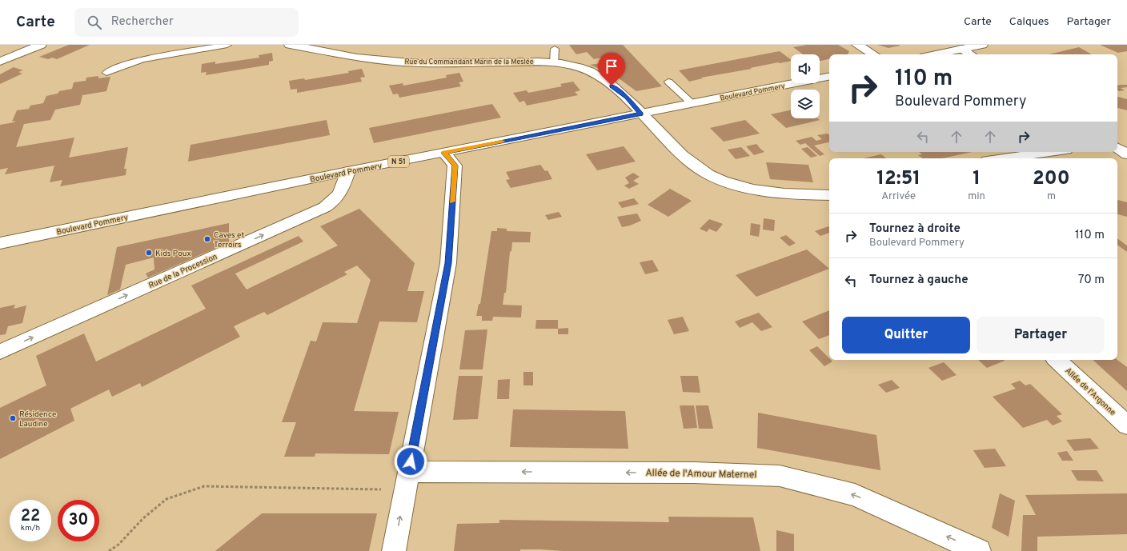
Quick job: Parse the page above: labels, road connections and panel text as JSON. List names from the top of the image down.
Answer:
{
  "streets": {
    "street": [
      "Rue du Commandant Marin de la Meslée",
      "Boulevard Pommery",
      "N 51",
      "Rue de la Procession",
      "Allée de l'Argonne",
      "Allée de l'Amour Maternel"
    ]
  },
  "crossings": [
    ["Rue du Commandant Marin de la Meslée", "Boulevard Pommery"],
    ["Boulevard Pommery", "Rue de la Procession"]
  ],
  "one_way": ["Rue de la Procession", "Allée de l'Amour Maternel"],
  "places": ["Caves et Terroirs", "Kids Poux", "Résidence Laudine"],
  "page": {
    "header": "Carte",
    "search": "Rechercher",
    "nav": ["Carte", "Calques", "Partager"],
    "turn": ["110 m", "Boulevard Pommery"],
    "eta": [
      "12:51",
      "Arrivée",
      "1",
      "min",
      "200",
      "m"
    ],
    "list": [
      {
        "name": "Tournez à droite",
        "note": "Boulevard Pommery",
        "value": "110 m"
      },
      {
        "name": "Tournez à gauche",
        "value": "70 m"
      }
    ],
    "buttons": ["Quitter", "Partager"],
    "speed": "22 km/h",
    "limit": "30"
  }
}
